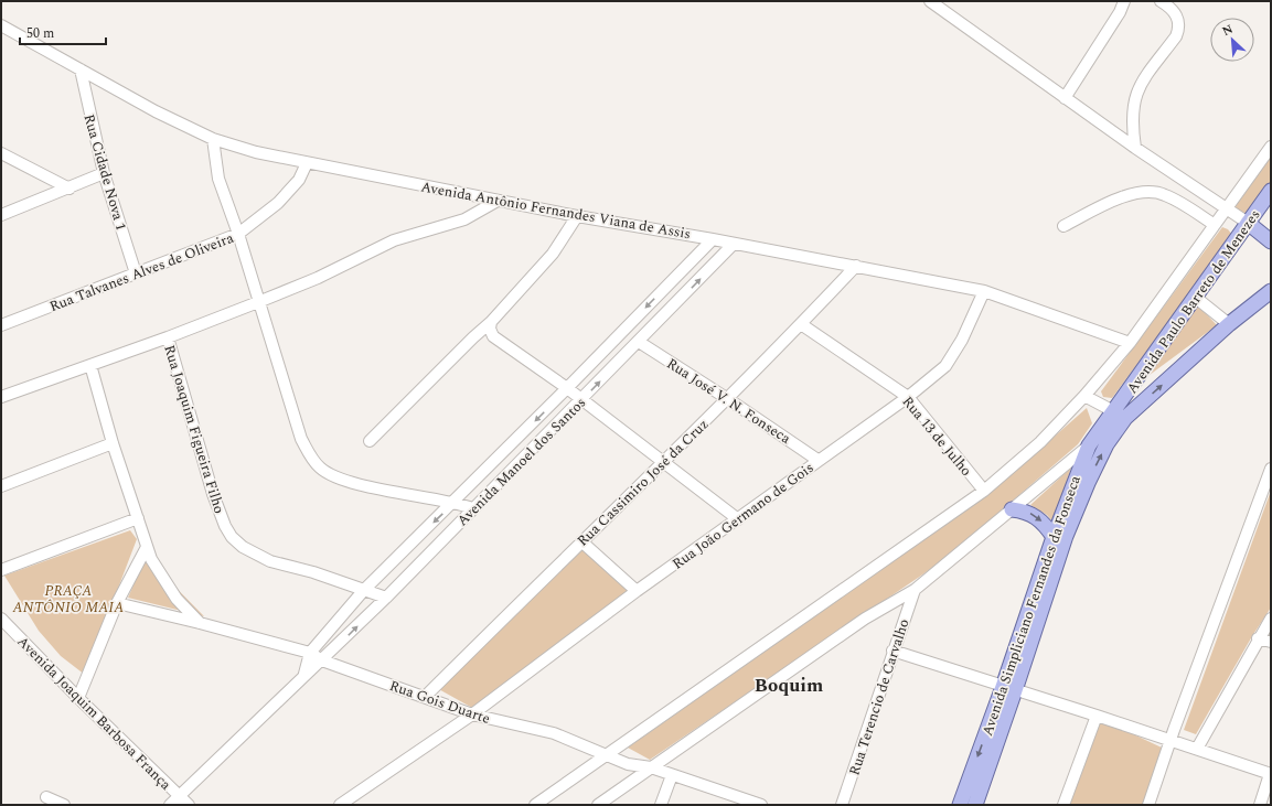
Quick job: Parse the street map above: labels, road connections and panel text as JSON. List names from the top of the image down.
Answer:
{
  "streets": {
    "main road": ["Avenida Paulo Barreto de Menezes", "Avenida Simpliciano Fernandes da Fonseca"],
    "street": [
      "Rua Cidade Nova 1",
      "Avenida Antônio Fernandes Viana de Assis",
      "Rua Talvanes Alves de Oliveira",
      "Rua José V. N. Fonseca",
      "Rua Joaquim Figueira Filho",
      "Rua 13 de Julho",
      "Avenida Manoel dos Santos",
      "Rua Cassimiro José da Cruz",
      "Rua João Germano de Gois",
      "Rua Terencio de Carvalho",
      "Rua Gois Duarte",
      "Avenida Joaquim Barbosa França"
    ]
  },
  "crossings": [
    ["Rua Cidade Nova 1", "Avenida Antônio Fernandes Viana de Assis"],
    ["Rua Cidade Nova 1", "Rua Talvanes Alves de Oliveira"],
    ["Avenida Antônio Fernandes Viana de Assis", "Rua Talvanes Alves de Oliveira"],
    ["Avenida Antônio Fernandes Viana de Assis", "Avenida Manoel dos Santos"],
    ["Avenida Antônio Fernandes Viana de Assis", "Rua Cassimiro José da Cruz"],
    ["Avenida Antônio Fernandes Viana de Assis", "Rua João Germano de Gois"],
    ["Avenida Paulo Barreto de Menezes", "Avenida Simpliciano Fernandes da Fonseca"],
    ["Rua José V. N. Fonseca", "Avenida Manoel dos Santos"],
    ["Rua José V. N. Fonseca", "Rua Cassimiro José da Cruz"],
    ["Rua José V. N. Fonseca", "Rua João Germano de Gois"],
    ["Rua Joaquim Figueira Filho", "Avenida Manoel dos Santos"],
    ["Rua 13 de Julho", "Rua Cassimiro José da Cruz"],
    ["Rua 13 de Julho", "Rua João Germano de Gois"],
    ["Avenida Manoel dos Santos", "Rua Gois Duarte"],
    ["Avenida Manoel dos Santos", "Avenida Joaquim Barbosa França"],
    ["Rua Cassimiro José da Cruz", "Rua Gois Duarte"],
    ["Rua João Germano de Gois", "Rua Gois Duarte"]
  ],
  "districts": ["Boquim"],
  "parks": ["PRAÇA ANTÔNIO MAIA"],
  "scale_bar": "50 m",
  "north": "top left"
}
